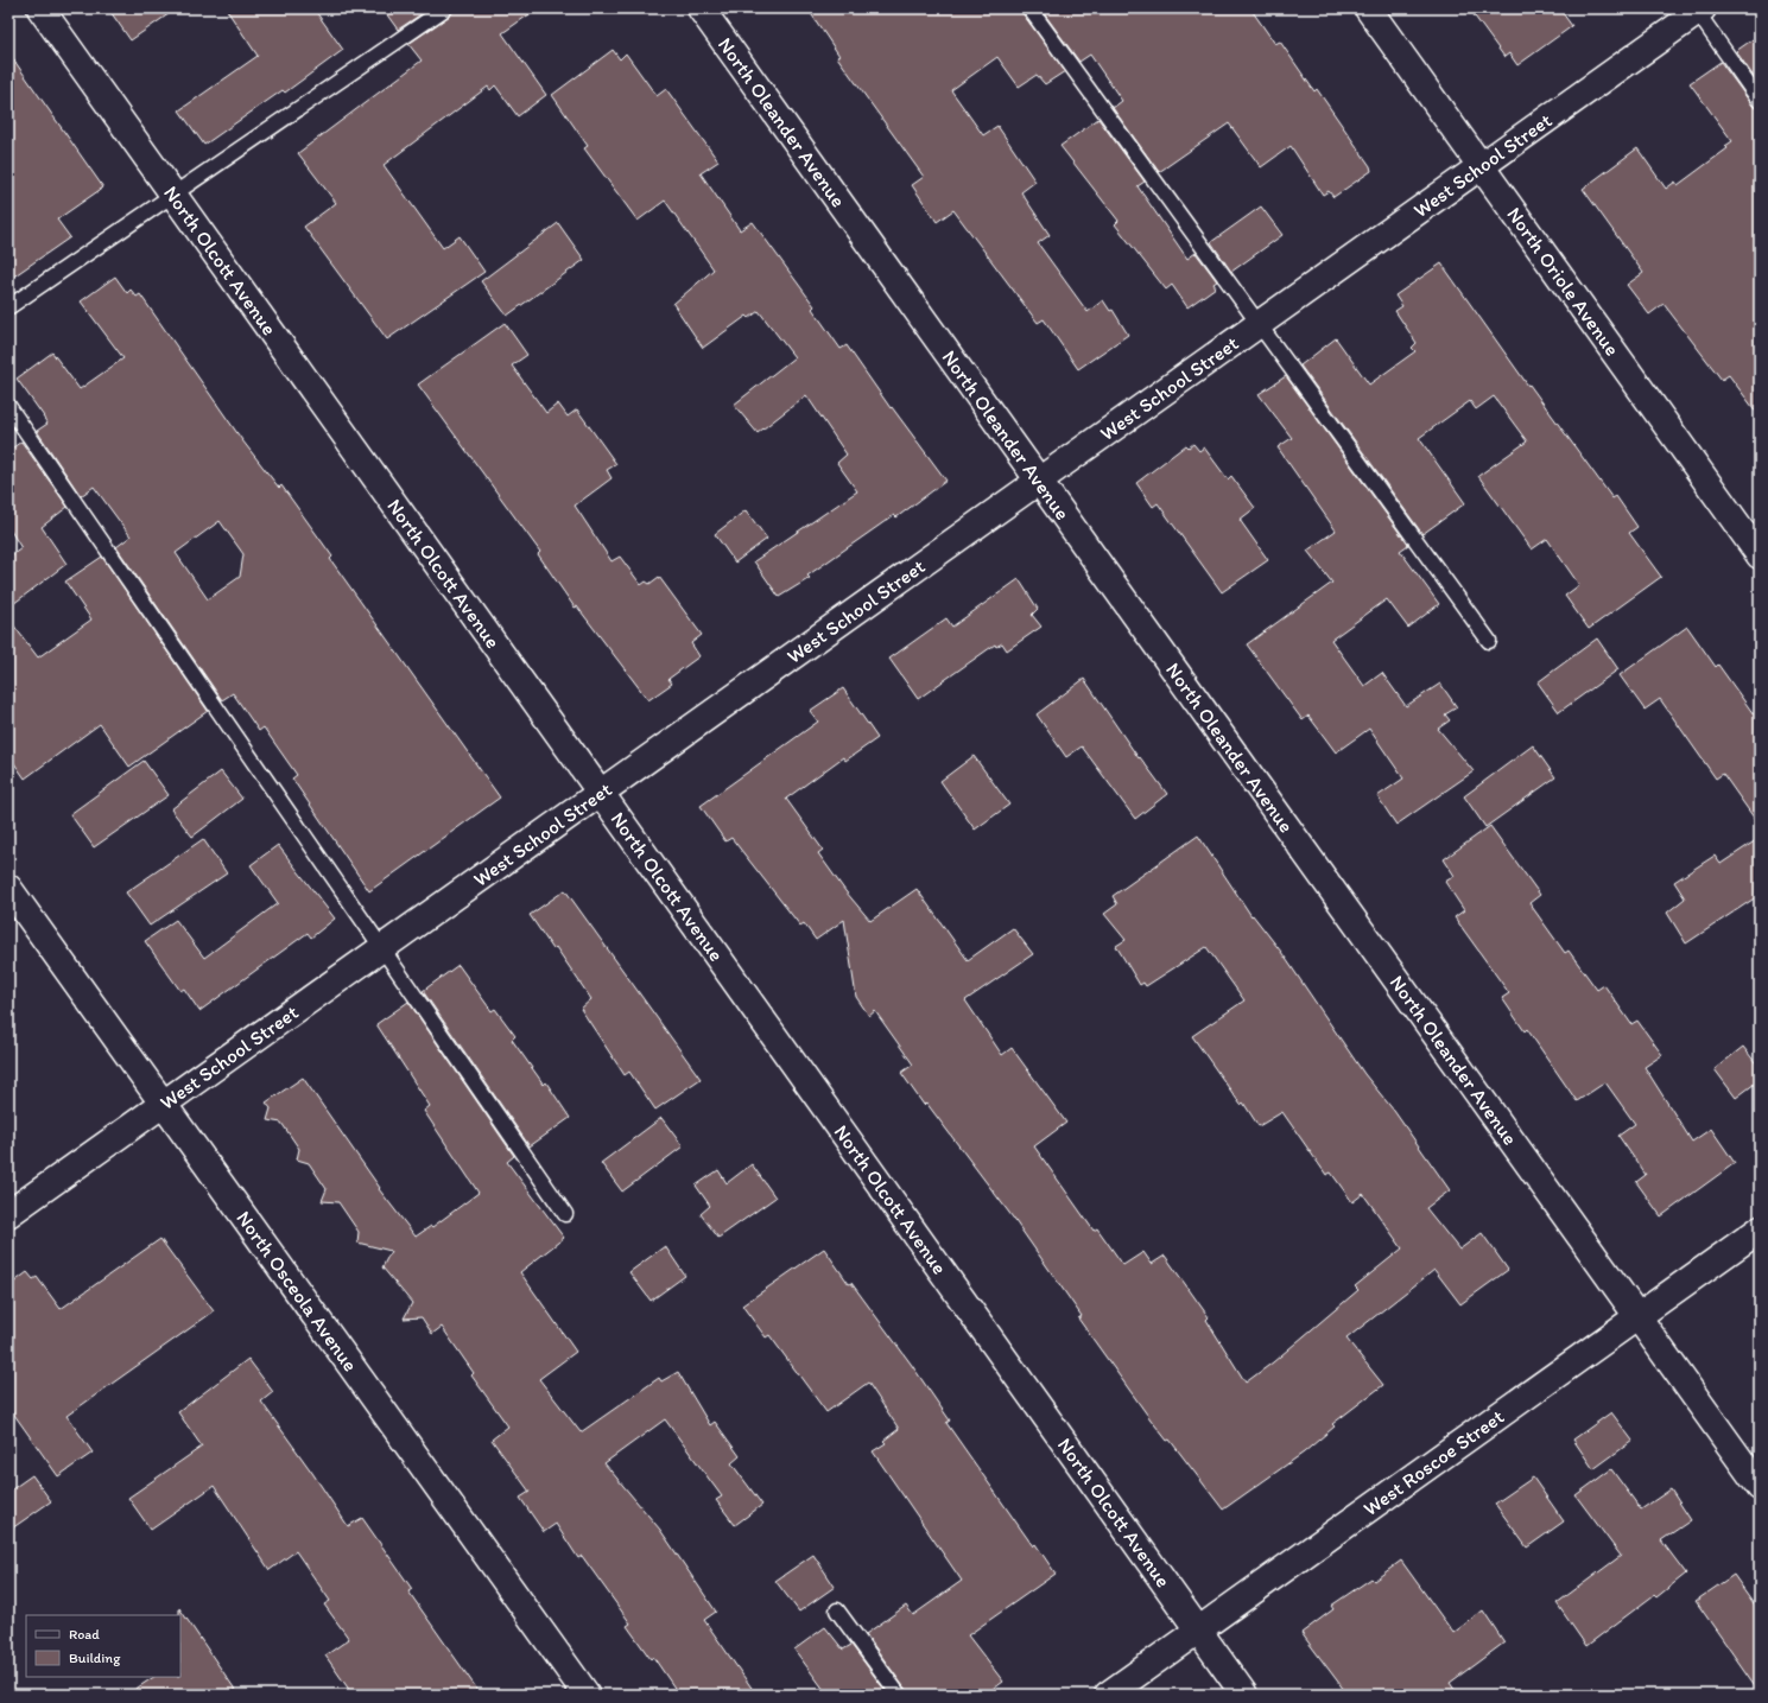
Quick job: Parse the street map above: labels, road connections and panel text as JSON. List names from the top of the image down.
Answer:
{
  "streets": {
    "street": [
      "North Oleander Avenue",
      "West School Street",
      "North Olcott Avenue",
      "North Oriole Avenue",
      "North Osceola Avenue",
      "West Roscoe Street"
    ]
  },
  "crossings": [
    ["North Oleander Avenue", "West School Street"],
    ["North Oleander Avenue", "West Roscoe Street"],
    ["West School Street", "North Olcott Avenue"],
    ["West School Street", "North Oriole Avenue"],
    ["West School Street", "North Osceola Avenue"],
    ["North Olcott Avenue", "West Roscoe Street"]
  ],
  "legend": ["Road", "Building"]
}
